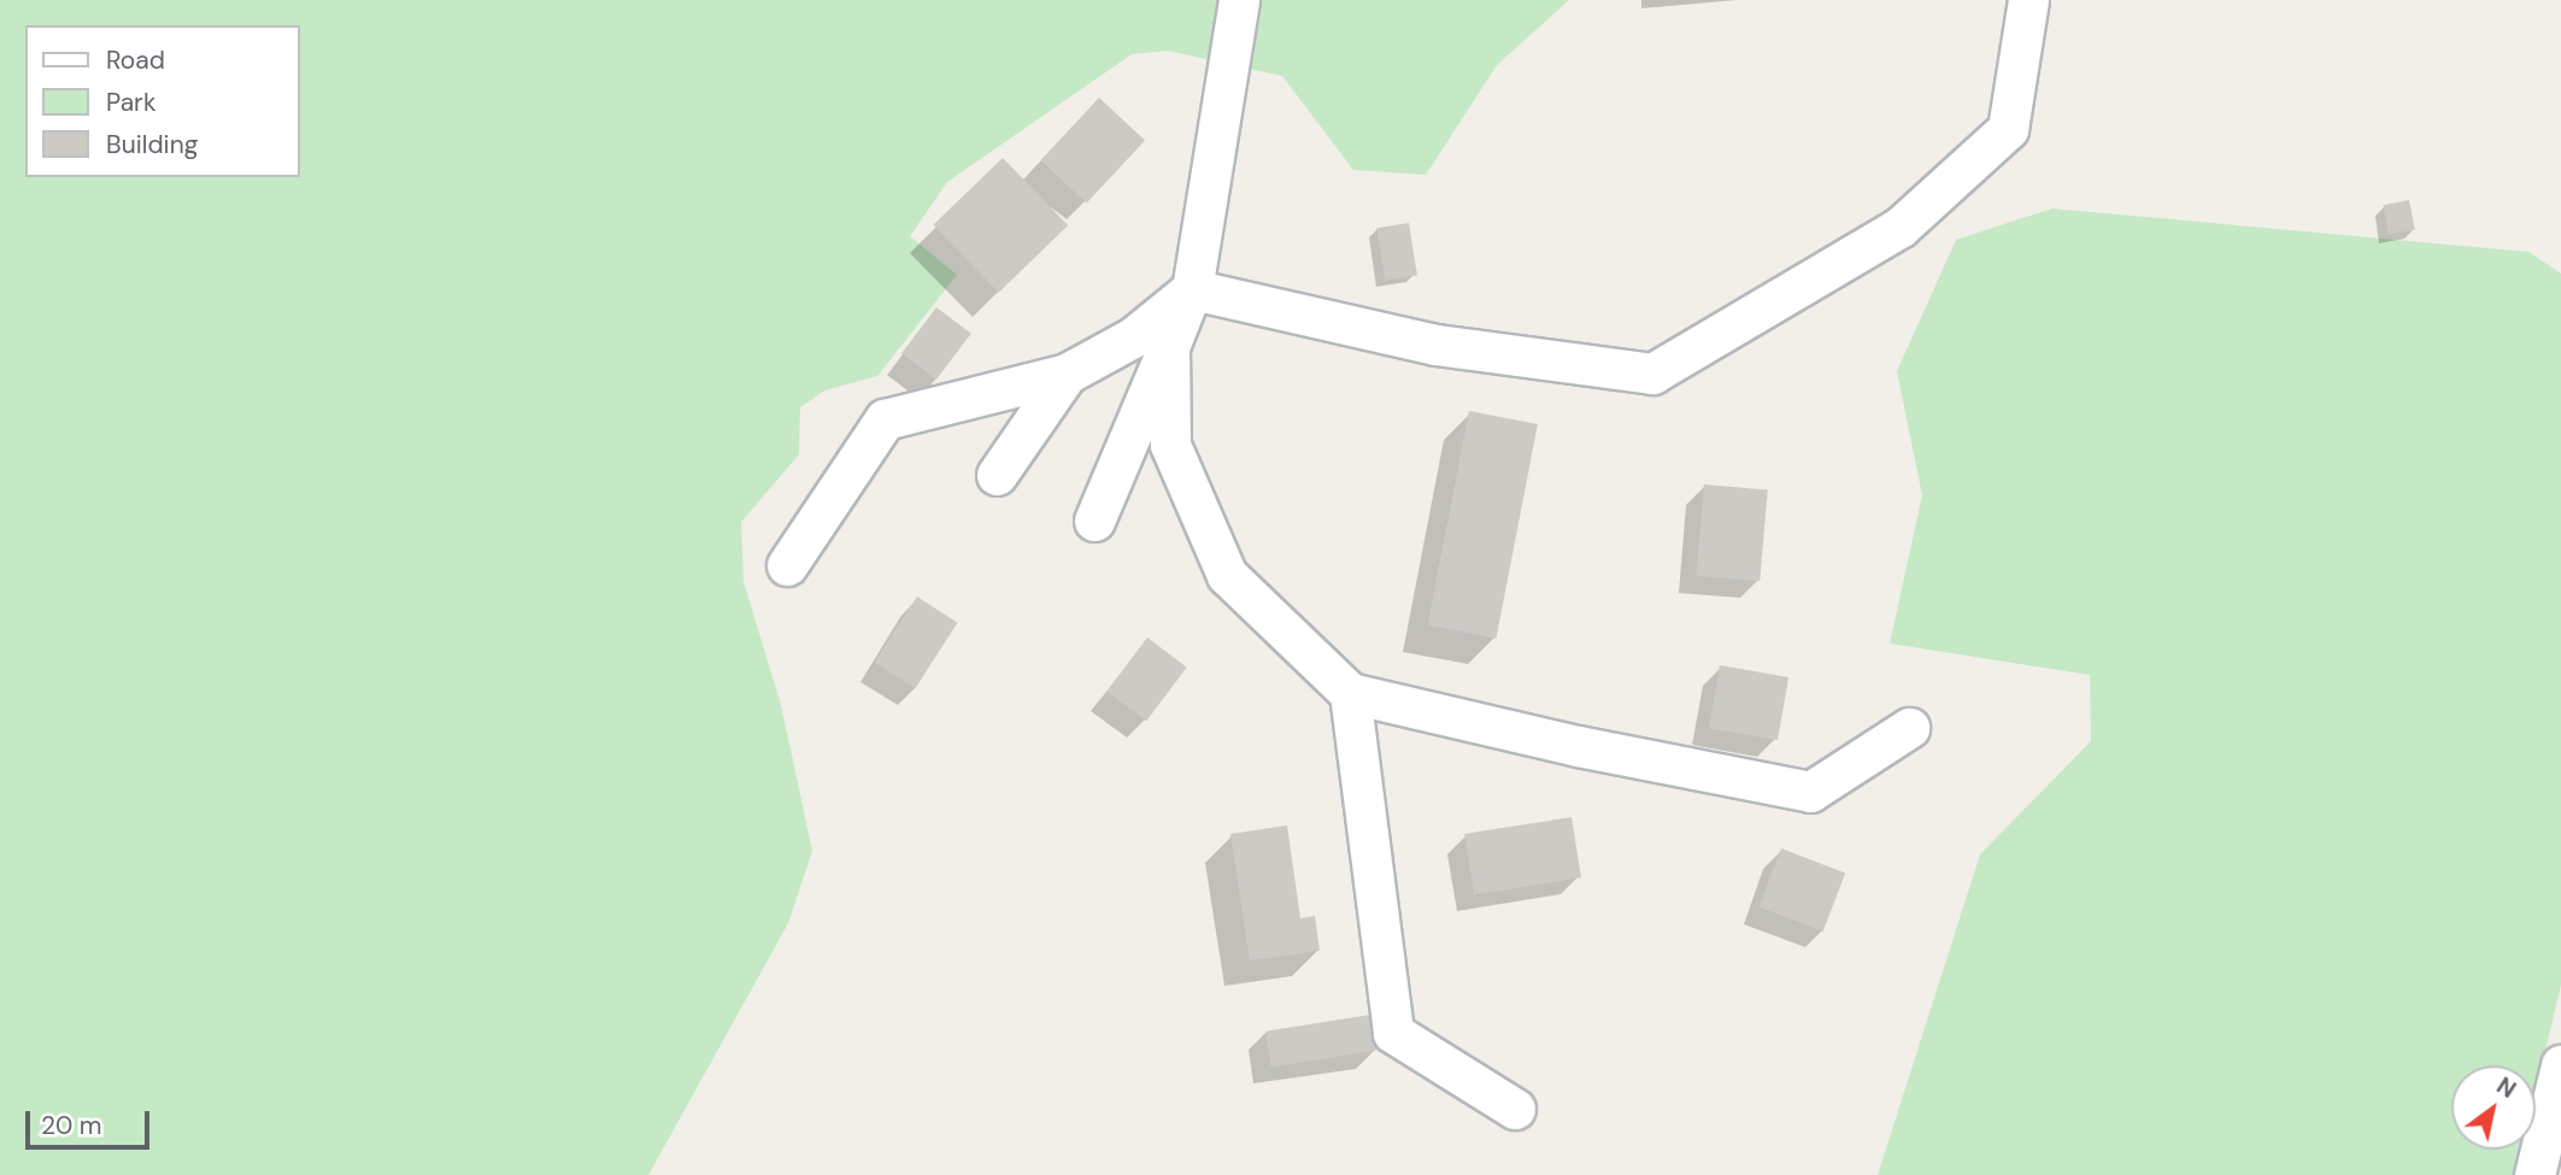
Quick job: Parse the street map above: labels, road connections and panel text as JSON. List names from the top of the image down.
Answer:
{
  "legend": ["Road", "Park", "Building"],
  "scale_bar": "20 m",
  "north": "top right"
}
